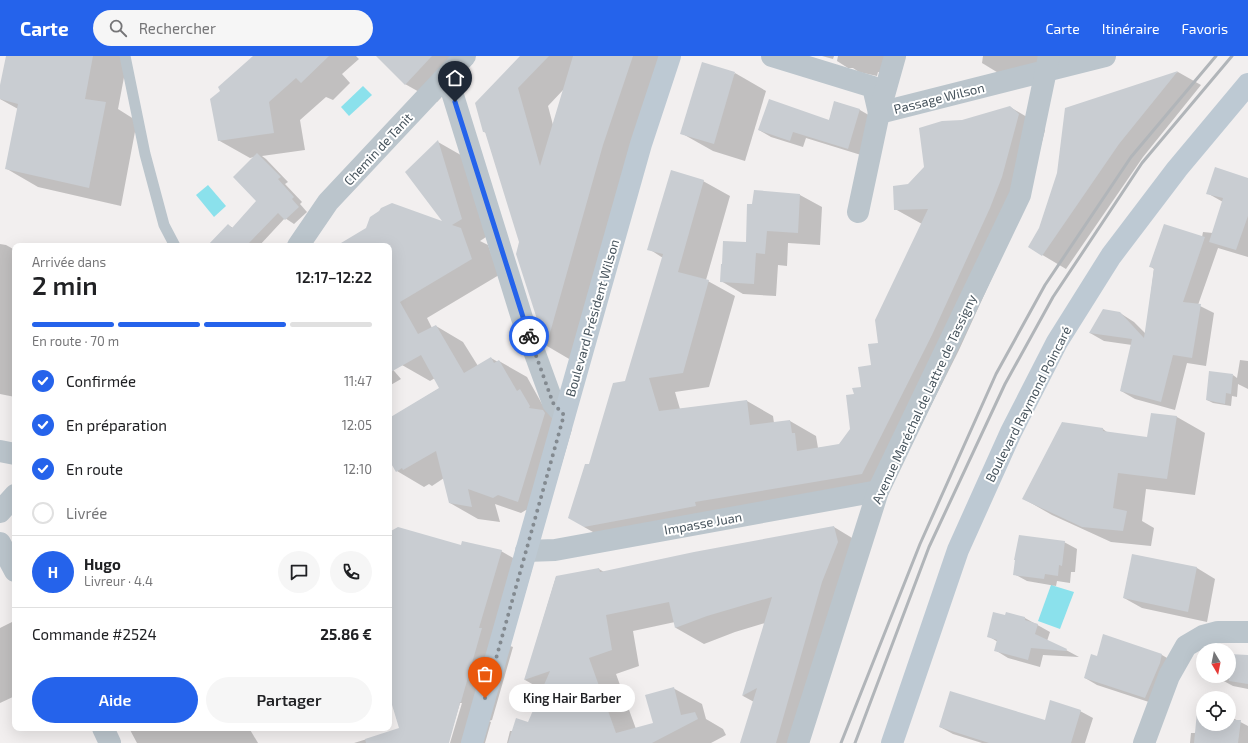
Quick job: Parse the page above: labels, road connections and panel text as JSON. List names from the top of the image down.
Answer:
{
  "streets": {
    "main road": ["Boulevard Président Wilson", "Boulevard Raymond Poincaré"],
    "street": [
      "Passage Wilson",
      "Chemin de Tanit",
      "Avenue Maréchal de Lattre de Tassigny",
      "Impasse Juan"
    ]
  },
  "crossings": [
    ["Passage Wilson", "Avenue Maréchal de Lattre de Tassigny"],
    ["Boulevard Président Wilson", "Impasse Juan"],
    ["Avenue Maréchal de Lattre de Tassigny", "Impasse Juan"]
  ],
  "places": ["King Hair Barber"],
  "north": "bottom",
  "page": {
    "header": "Carte",
    "search": "Rechercher",
    "nav": ["Carte", "Itinéraire", "Favoris"],
    "heading": ["2 min", "Arrivée dans", "12:17–12:22"],
    "panel": [
      "Hugo",
      "Livreur · 4.4",
      "Commande #2524",
      "25.86 €"
    ],
    "bar": "En route · 70 m",
    "list": [
      ["Confirmée", "11:47"],
      ["En préparation", "12:05"],
      ["En route", "12:10"],
      "Livrée"
    ],
    "round": "H",
    "buttons": ["Aide", "Partager"],
    "bubble": "King Hair Barber"
  }
}
